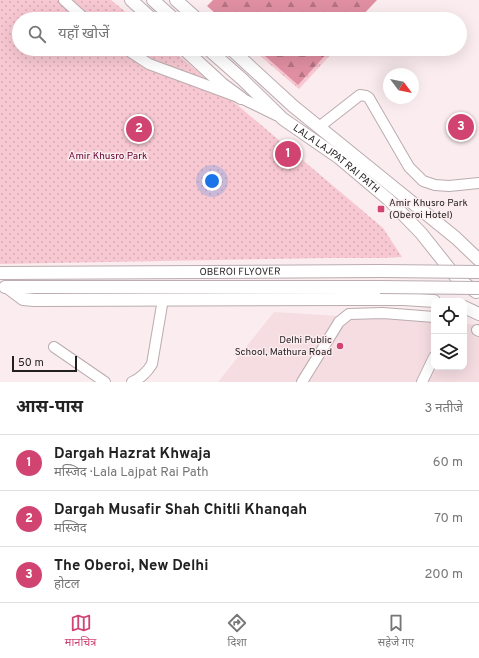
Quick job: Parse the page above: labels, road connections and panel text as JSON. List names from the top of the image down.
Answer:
{
  "streets": {
    "main road": ["LALA LAJPAT RAI PATH", "OBEROI FLYOVER"]
  },
  "parks": ["Amir Khusro Park"],
  "places": {
    "transit": ["Amir Khusro Park (Oberoi Hotel)"],
    "other": ["Delhi Public School, Mathura Road"]
  },
  "scale_bar": "50 m",
  "north": "bottom right",
  "page": {
    "search": "यहाँ खोजें",
    "pins": ["3", "2", "1"],
    "scale": "50 m",
    "heading": ["आस-पास", "3 नतीजे"],
    "list": [
      {
        "mark": "1",
        "name": "Dargah Hazrat Khwaja",
        "note": "मस्जिद · Lala Lajpat Rai Path",
        "value": "60 m"
      },
      {
        "mark": "2",
        "name": "Dargah Musafir Shah Chitli Khanqah",
        "note": "मस्जिद",
        "value": "70 m"
      },
      {
        "mark": "3",
        "name": "The Oberoi, New Delhi",
        "note": "होटल",
        "value": "200 m"
      }
    ],
    "nav": ["मानचित्र", "दिशा", "सहेजे गए"]
  }
}
